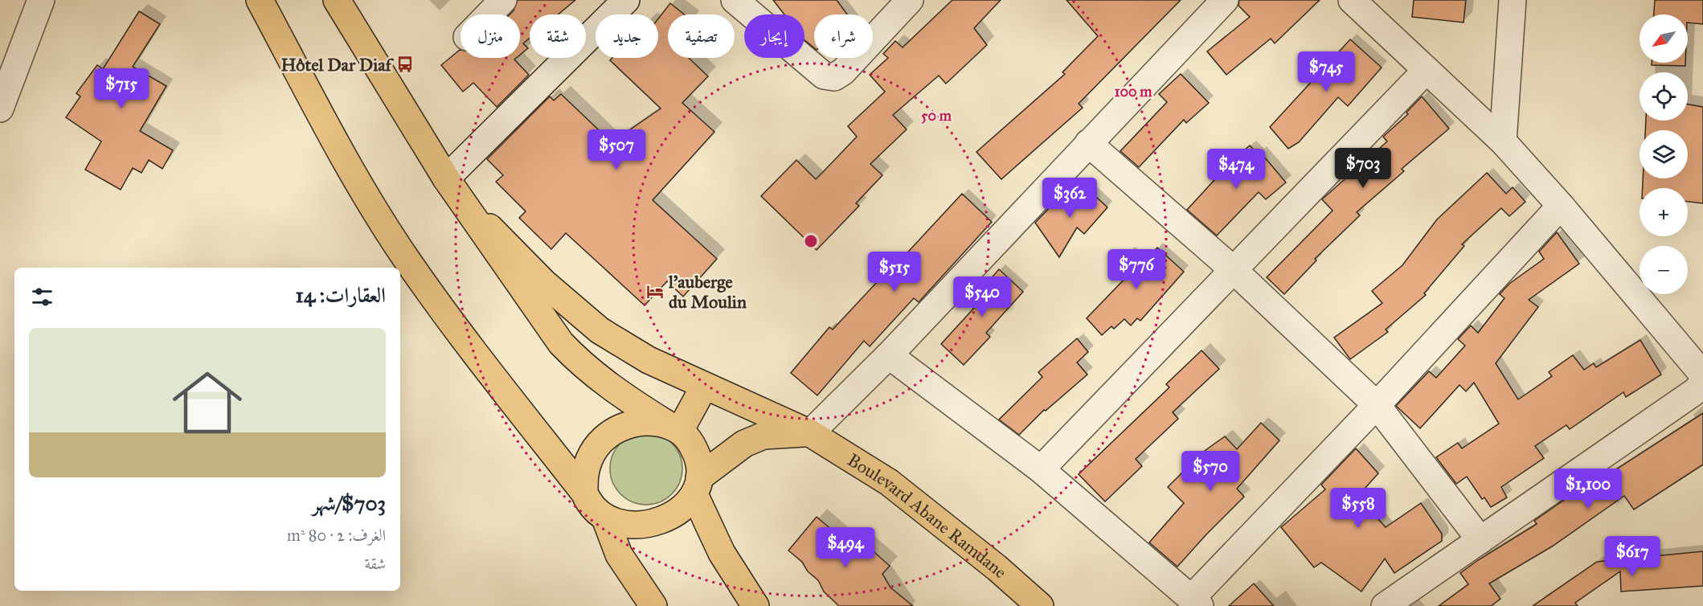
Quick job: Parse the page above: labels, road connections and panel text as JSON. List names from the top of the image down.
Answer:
{
  "streets": {
    "main road": ["Boulevard Abane Ramdane"]
  },
  "places": {
    "bus stop": ["Hôtel Dar Diaf"],
    "hotel": ["l'auberge du Moulin"]
  },
  "north": "bottom left",
  "page": {
    "map_buttons": ["+", "−"],
    "chip": [
      "شراء",
      "إيجار",
      "تصفية",
      "جديد",
      "شقة",
      "منزل"
    ],
    "price": [
      "$745",
      "$715",
      "$507",
      "$703",
      "$474",
      "$362",
      "$776",
      "$515",
      "$540",
      "$570",
      "$1,100",
      "$558",
      "$494",
      "$617"
    ],
    "heading": "العقارات: 14",
    "list": [
      {
        "name": "$703/شهر",
        "note": "الغرف: 2 · 80 m² · شقة"
      }
    ]
  },
  "rings": ["100 m", "50 m"]
}
